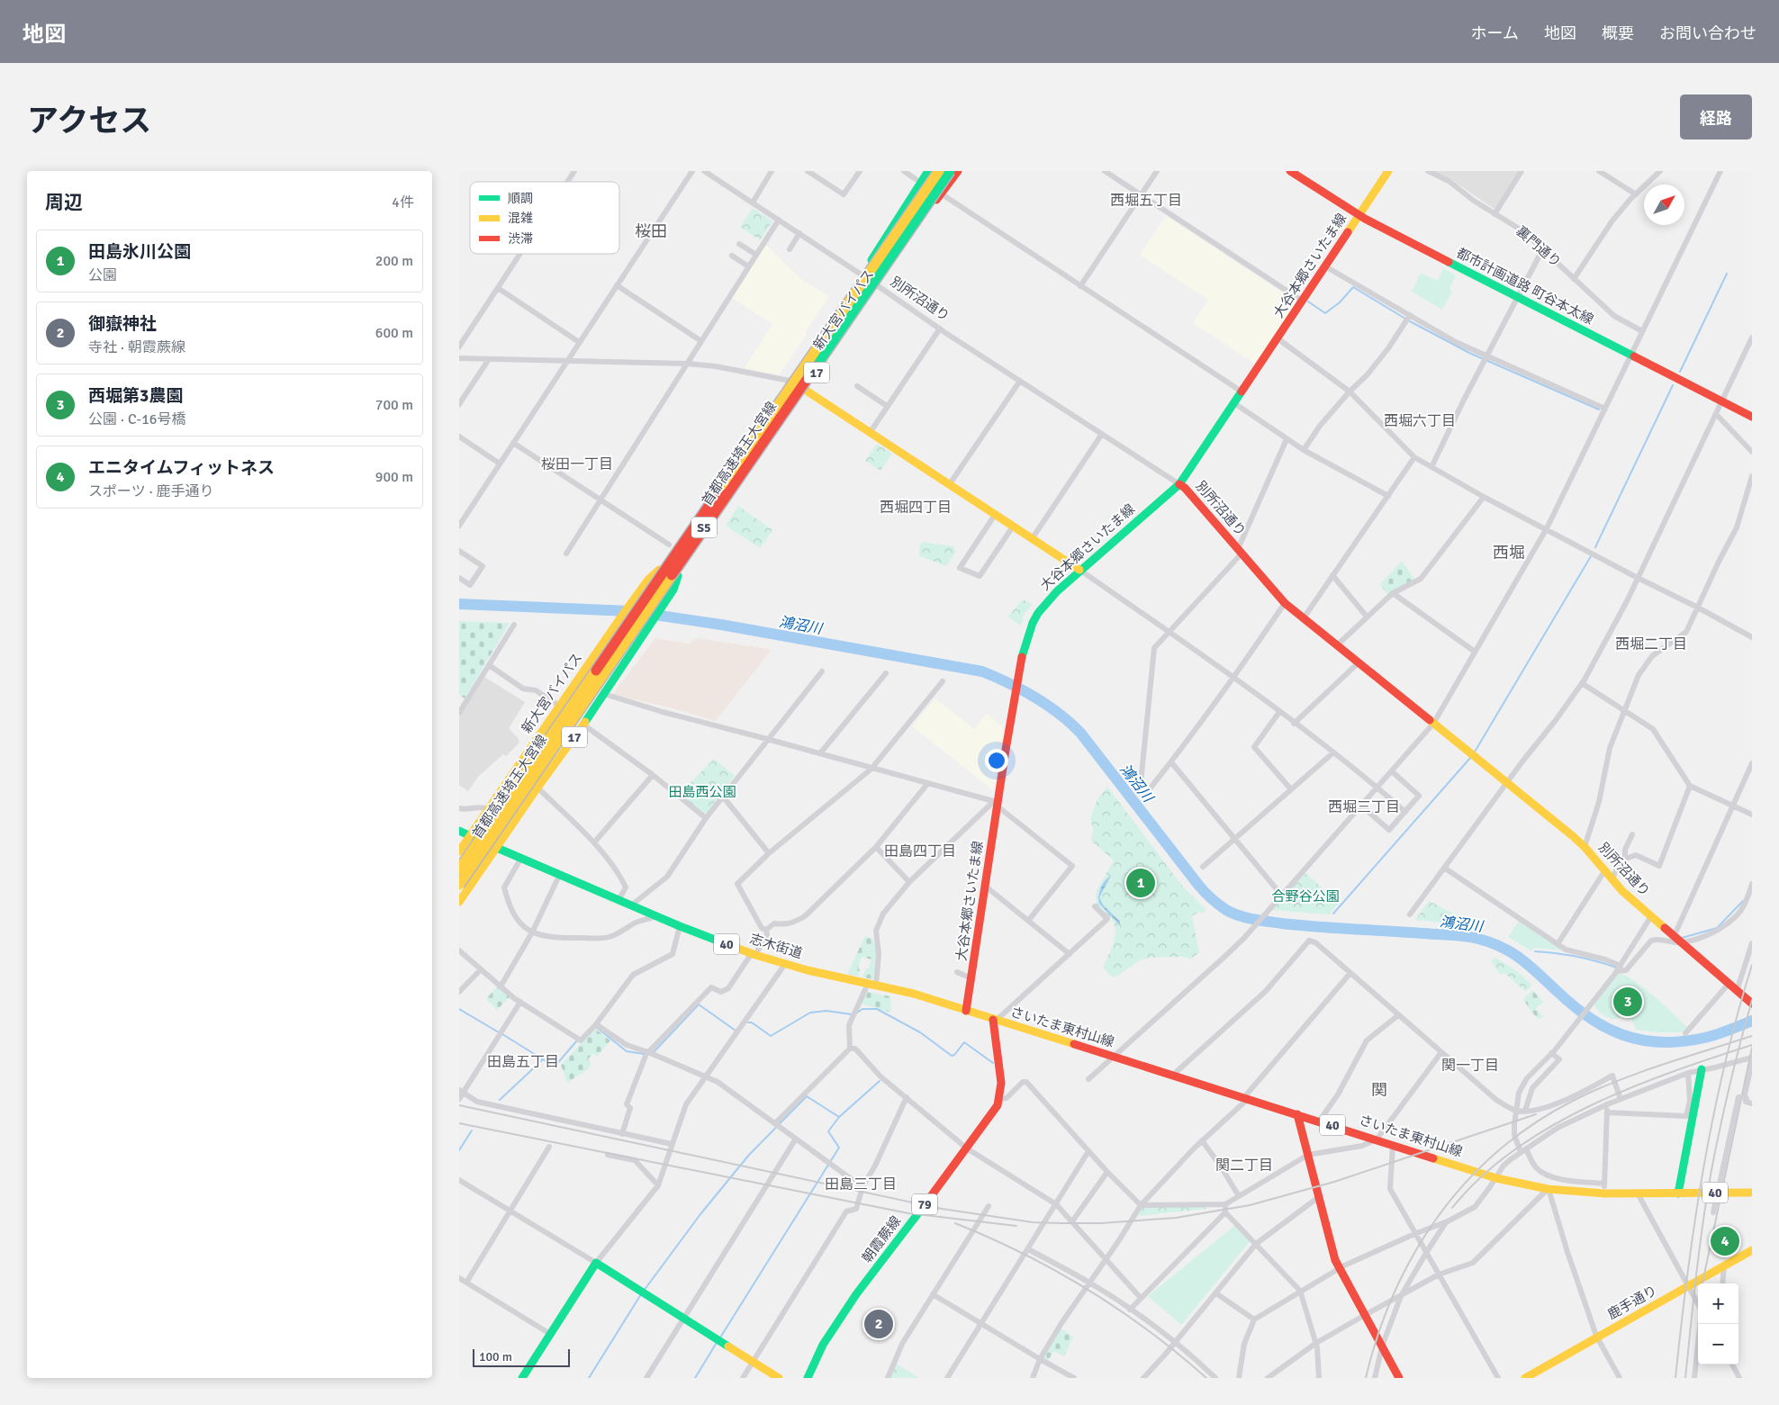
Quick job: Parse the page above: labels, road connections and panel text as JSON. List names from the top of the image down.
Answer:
{
  "streets": {
    "main road": [
      "大谷本郷さいたま線",
      "都市計画道路 町谷本太線",
      "別所沼通り",
      "新大宮バイパス",
      "17",
      "首都高速埼玉大宮線",
      "S5",
      "40",
      "志木街道",
      "さいたま東村山線",
      "79",
      "朝霞蕨線",
      "鹿手通り"
    ],
    "street": ["裏門通り"]
  },
  "crossings": [
    ["大谷本郷さいたま線", "都市計画道路 町谷本太線"],
    ["大谷本郷さいたま線", "別所沼通り"],
    ["大谷本郷さいたま線", "志木街道"],
    ["別所沼通り", "新大宮バイパス"],
    ["新大宮バイパス", "17"],
    ["新大宮バイパス", "志木街道"],
    ["17", "志木街道"],
    ["志木街道", "さいたま東村山線"],
    ["志木街道", "朝霞蕨線"],
    ["さいたま東村山線", "朝霞蕨線"]
  ],
  "districts": [
    "西堀五丁目",
    "桜田",
    "西堀六丁目",
    "桜田一丁目",
    "西堀四丁目",
    "西堀",
    "西堀二丁目",
    "西堀三丁目",
    "田島四丁目",
    "田島五丁目",
    "関一丁目",
    "関",
    "関二丁目",
    "田島三丁目"
  ],
  "water": ["鴻沼川"],
  "parks": ["田島西公園", "合野谷公園"],
  "legend": ["順調", "混雑", "渋滞"],
  "scale_bar": "100 m",
  "north": "top right",
  "page": {
    "header": "地図",
    "nav": [
      "ホーム",
      "地図",
      "概要",
      "お問い合わせ"
    ],
    "title": "アクセス",
    "buttons": "経路",
    "heading": ["周辺", "4件"],
    "list": [
      {
        "mark": "1",
        "name": "田島氷川公園",
        "note": "公園",
        "value": "200 m"
      },
      {
        "mark": "2",
        "name": "御嶽神社",
        "note": "寺社 · 朝霞蕨線",
        "value": "600 m"
      },
      {
        "mark": "3",
        "name": "西堀第3農園",
        "note": "公園 · C-16号橋",
        "value": "700 m"
      },
      {
        "mark": "4",
        "name": "エニタイムフィットネス",
        "note": "スポーツ · 鹿手通り",
        "value": "900 m"
      }
    ],
    "pins": [
      "1",
      "3",
      "4",
      "2"
    ],
    "map_buttons": ["+", "−"],
    "scale": "100 m"
  }
}
